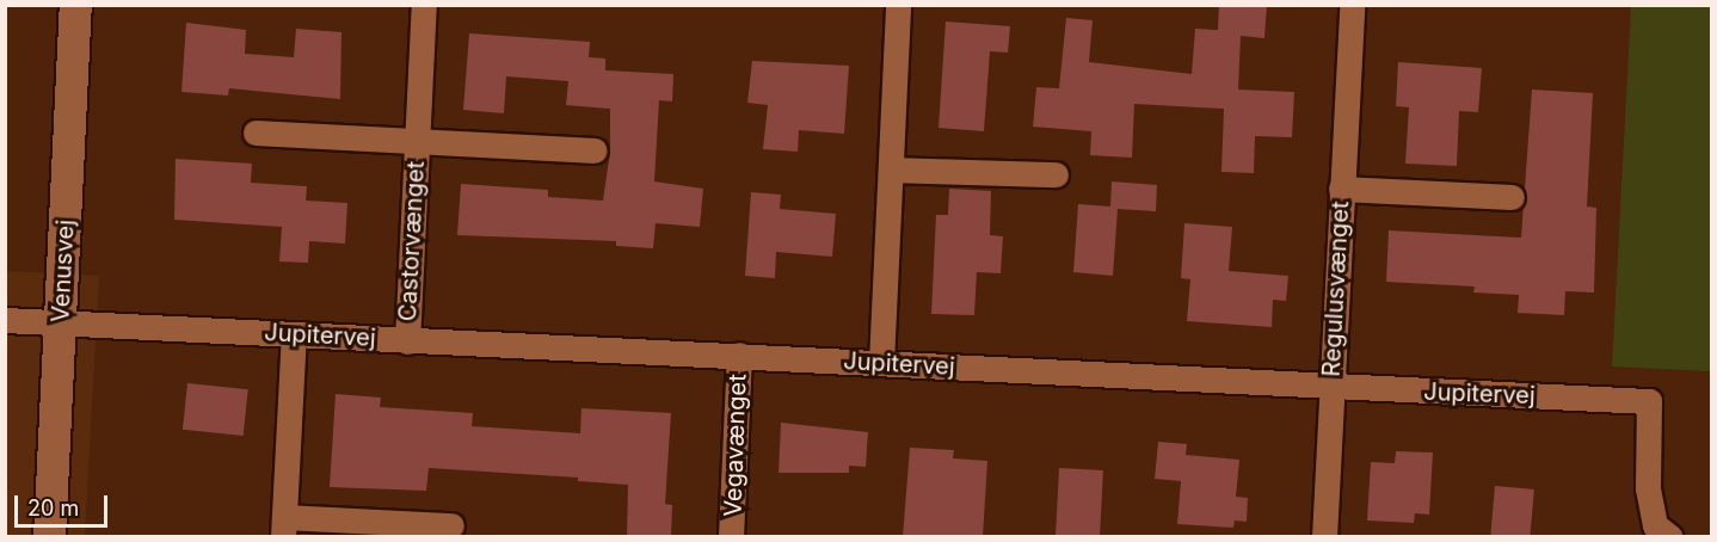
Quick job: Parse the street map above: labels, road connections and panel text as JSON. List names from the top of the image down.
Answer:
{
  "streets": {
    "street": [
      "Castorvænget",
      "Venusvej",
      "Regulusvænget",
      "Jupitervej",
      "Vegavænget"
    ]
  },
  "crossings": [
    ["Castorvænget", "Jupitervej"],
    ["Venusvej", "Jupitervej"],
    ["Regulusvænget", "Jupitervej"],
    ["Jupitervej", "Vegavænget"]
  ],
  "scale_bar": "20 m"
}
